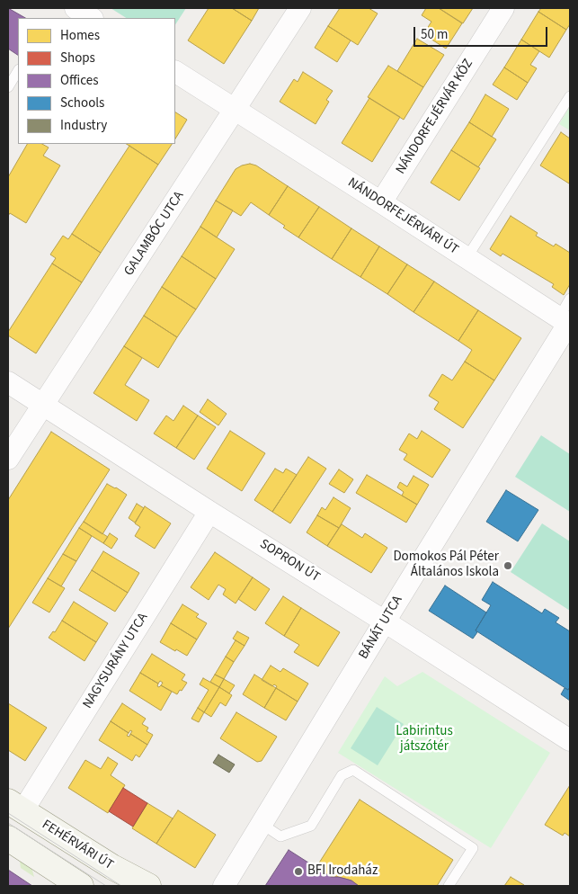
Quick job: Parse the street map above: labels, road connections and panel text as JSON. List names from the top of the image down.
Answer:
{
  "streets": {
    "street": [
      "NÁNDORFEJÉRVÁR KÖZ",
      "NÁNDORFEJÉRVÁRI ÚT",
      "GALAMBÓC UTCA",
      "SOPRON ÚT",
      "BÁNÁT UTCA",
      "NAGYSURÁNY UTCA",
      "FEHÉRVÁRI ÚT"
    ]
  },
  "crossings": [
    ["NÁNDORFEJÉRVÁR KÖZ", "NÁNDORFEJÉRVÁRI ÚT"],
    ["NÁNDORFEJÉRVÁRI ÚT", "GALAMBÓC UTCA"],
    ["NÁNDORFEJÉRVÁRI ÚT", "BÁNÁT UTCA"],
    ["GALAMBÓC UTCA", "SOPRON ÚT"],
    ["SOPRON ÚT", "BÁNÁT UTCA"],
    ["SOPRON ÚT", "NAGYSURÁNY UTCA"],
    ["NAGYSURÁNY UTCA", "FEHÉRVÁRI ÚT"]
  ],
  "parks": ["Labirintus játszótér"],
  "places": ["Domokos Pál Péter Általános Iskola", "BFI Irodaház"],
  "legend": [
    "Homes",
    "Shops",
    "Offices",
    "Schools",
    "Industry"
  ],
  "scale_bar": "50 m"
}
